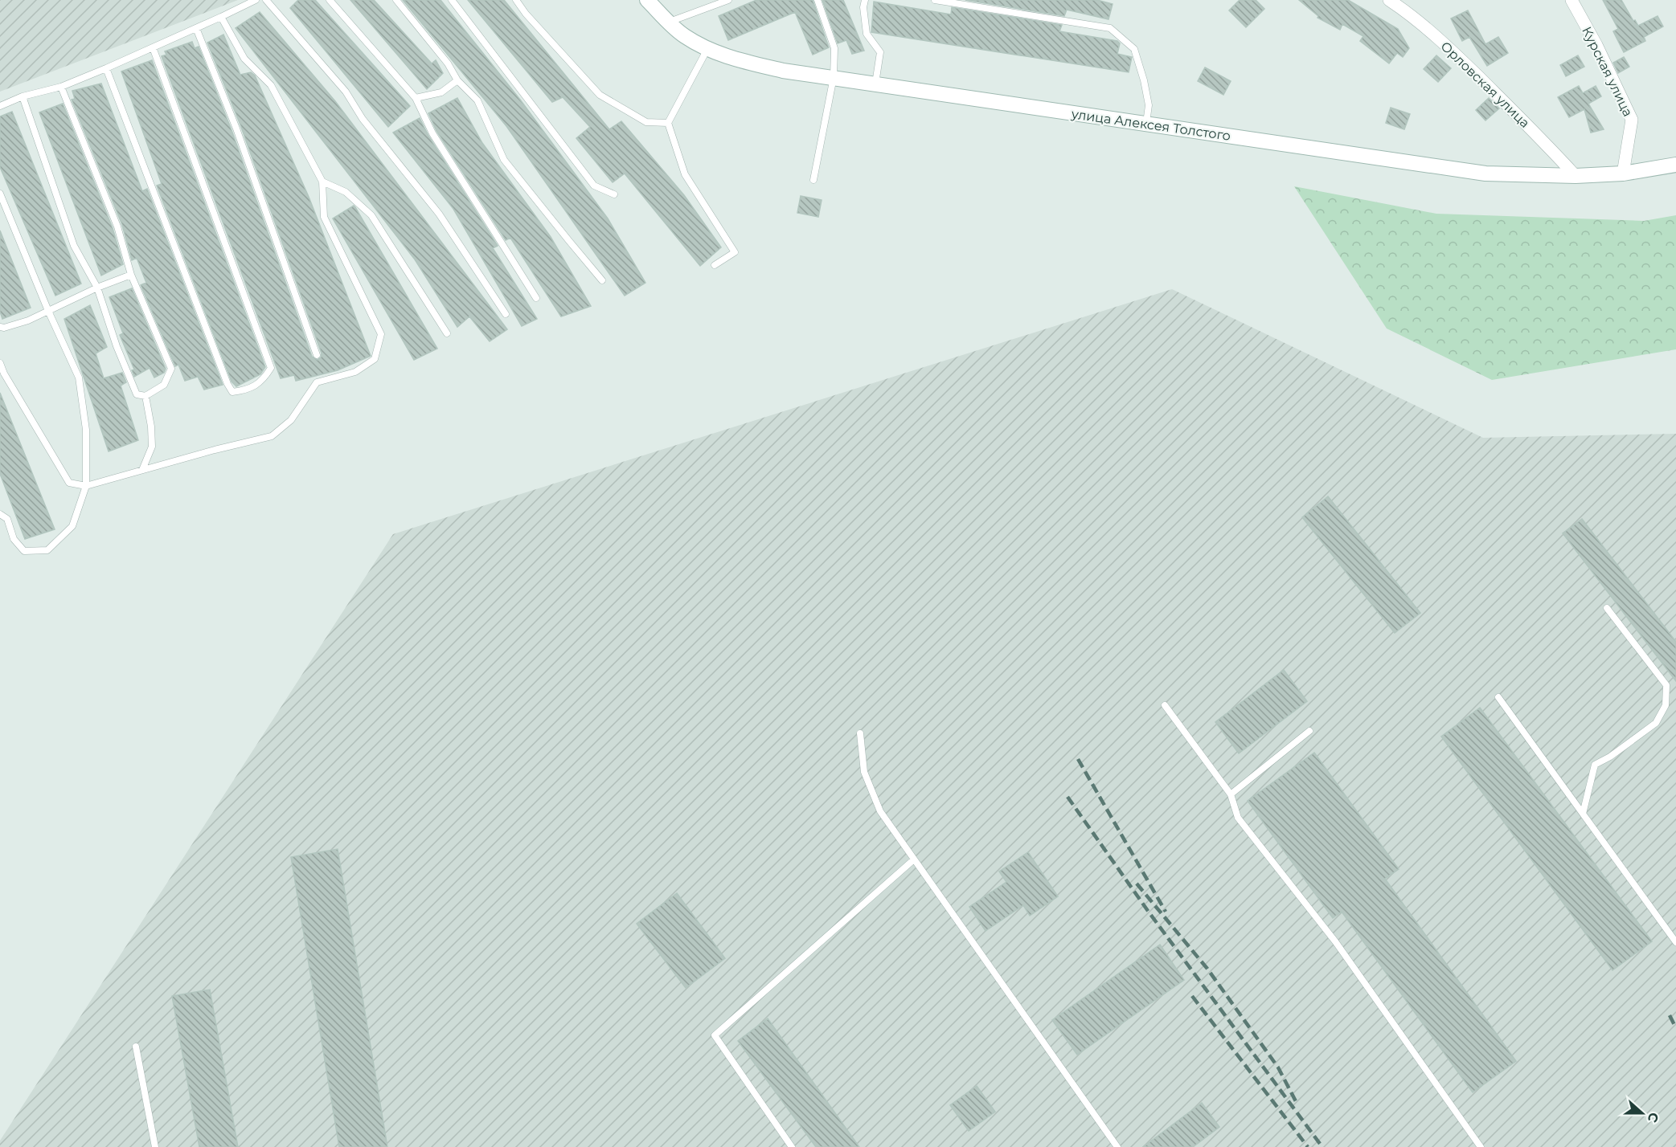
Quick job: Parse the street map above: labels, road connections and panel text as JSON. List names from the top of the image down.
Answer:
{
  "streets": {
    "street": ["Курская улица", "Орловская улица", "улица Алексея Толстого"]
  },
  "crossings": [
    ["Курская улица", "улица Алексея Толстого"],
    ["Орловская улица", "улица Алексея Толстого"]
  ],
  "north": "right"
}
